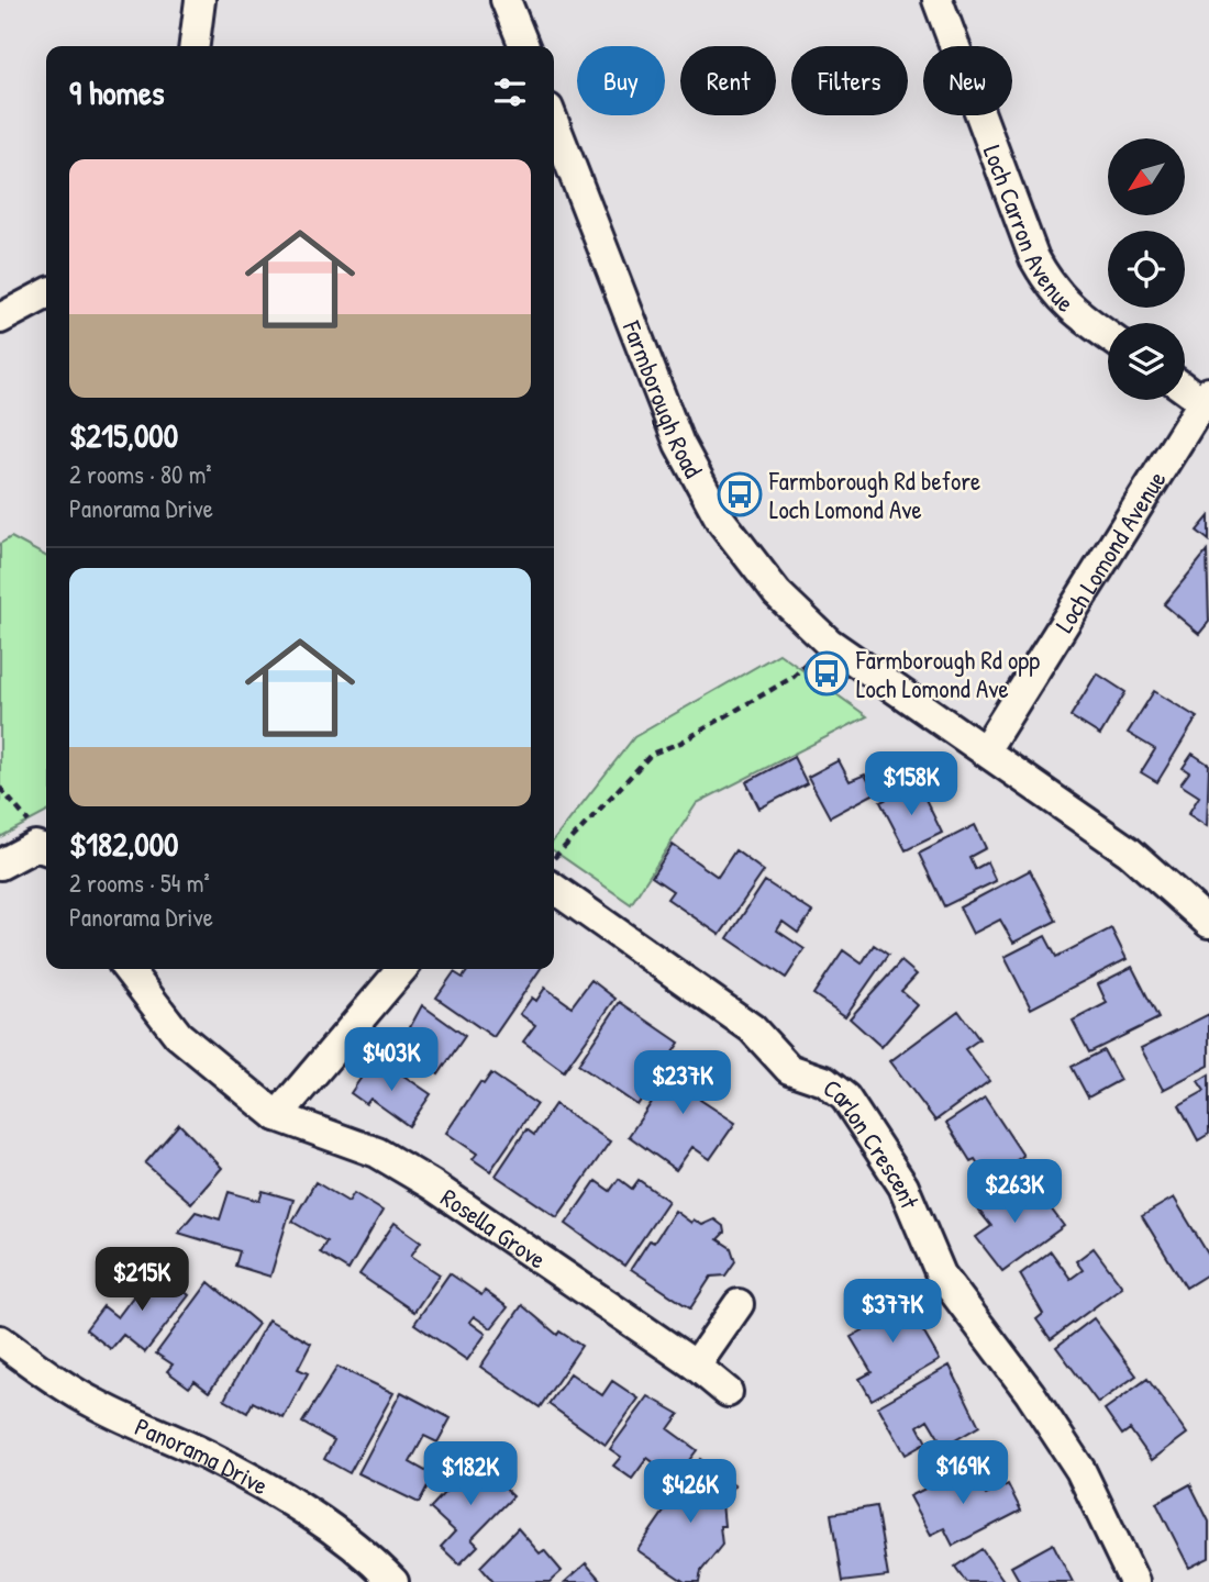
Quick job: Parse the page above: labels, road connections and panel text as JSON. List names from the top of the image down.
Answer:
{
  "streets": {
    "street": [
      "Loch Carron Avenue",
      "Farmborough Road",
      "Loch Lomond Avenue",
      "Carlon Crescent",
      "Rosella Grove",
      "Panorama Drive"
    ]
  },
  "crossings": [
    ["Farmborough Road", "Loch Lomond Avenue"]
  ],
  "places": {
    "bus stop": ["Farmborough Rd before Loch Lomond Ave", "Farmborough Rd opp Loch Lomond Ave"]
  },
  "north": "bottom left",
  "page": {
    "chip": [
      "Buy",
      "Rent",
      "Filters",
      "New"
    ],
    "heading": "9 homes",
    "list": [
      {
        "name": "$215,000",
        "note": "2 rooms · 80 m² · Panorama Drive"
      },
      {
        "name": "$182,000",
        "note": "2 rooms · 54 m² · Panorama Drive"
      }
    ],
    "price": [
      "$158K",
      "$403K",
      "$237K",
      "$263K",
      "$215K",
      "$377K",
      "$169K",
      "$182K",
      "$426K"
    ]
  }
}
